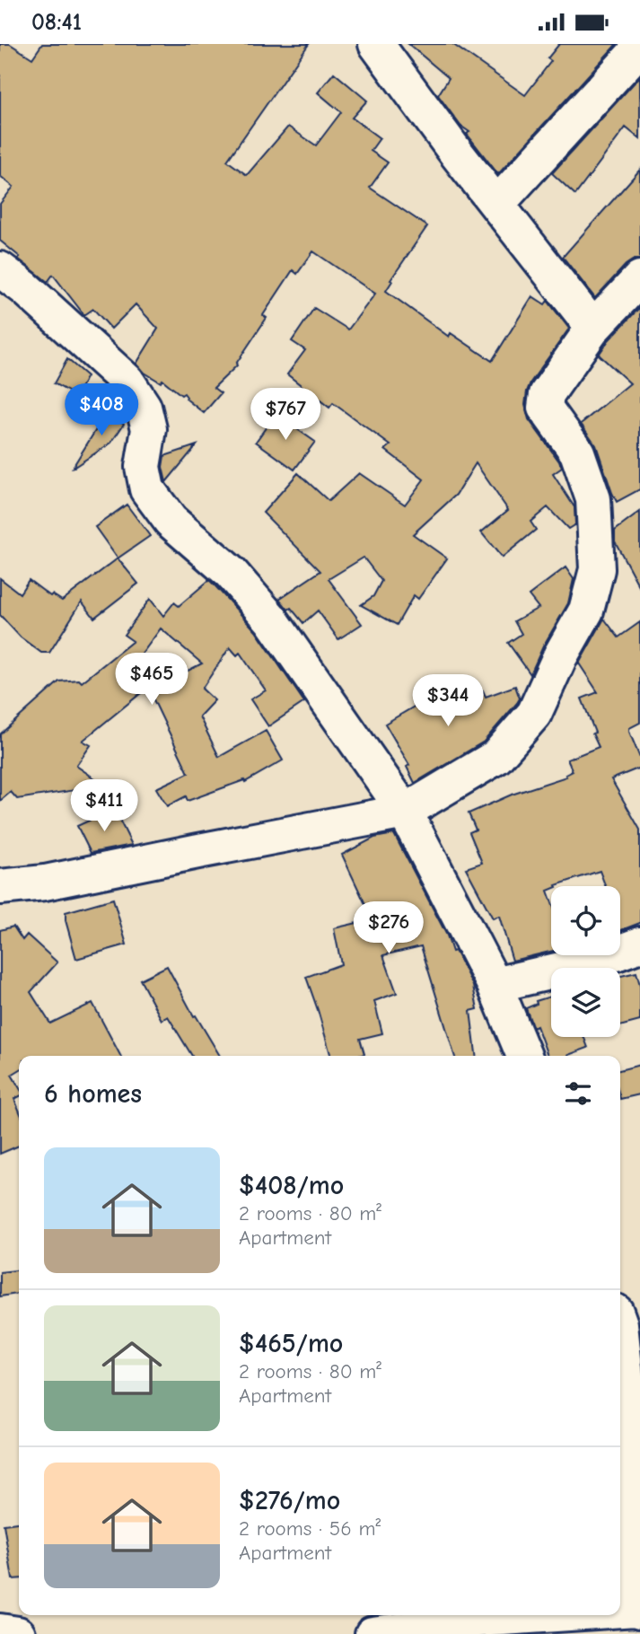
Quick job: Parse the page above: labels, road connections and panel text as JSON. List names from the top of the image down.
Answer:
{
  "page": {
    "status": "08:41",
    "price": [
      "$408",
      "$767",
      "$465",
      "$344",
      "$411",
      "$276"
    ],
    "heading": "6 homes",
    "list": [
      {
        "name": "$408/mo",
        "note": "2 rooms · 80 m² · Apartment"
      },
      {
        "name": "$465/mo",
        "note": "2 rooms · 80 m² · Apartment"
      },
      {
        "name": "$276/mo",
        "note": "2 rooms · 56 m² · Apartment"
      }
    ]
  }
}
